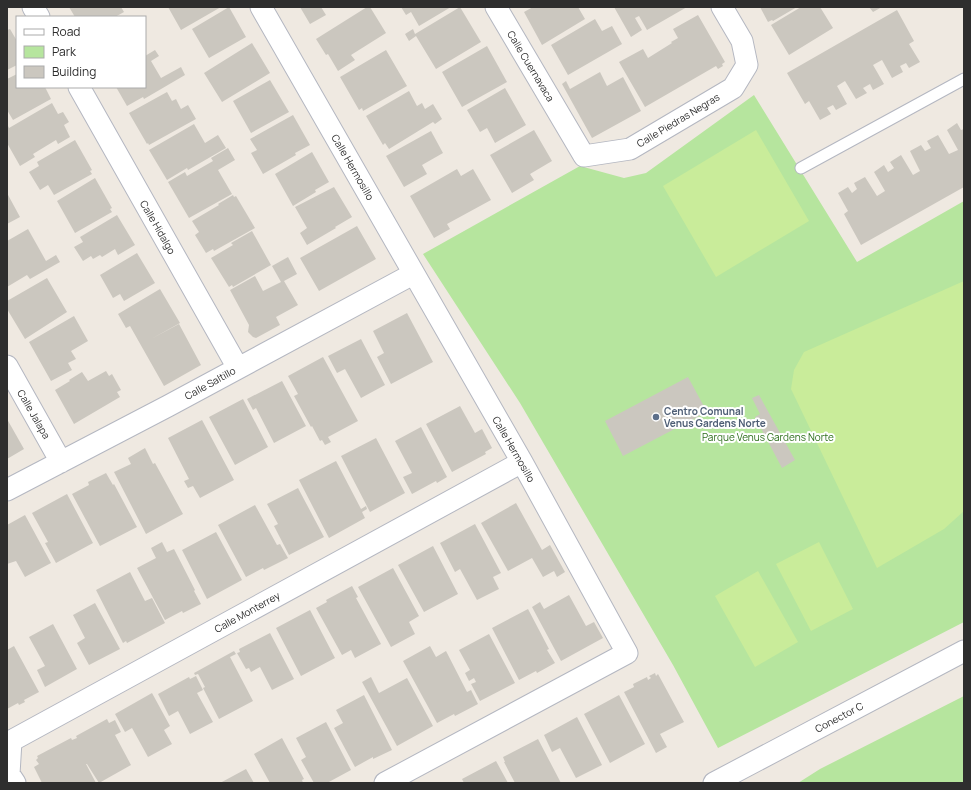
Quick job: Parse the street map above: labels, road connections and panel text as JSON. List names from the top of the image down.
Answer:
{
  "streets": {
    "street": [
      "Calle Cuernavaca",
      "Calle Piedras Negras",
      "Calle Hermosillo",
      "Calle Hidalgo",
      "Calle Saltillo",
      "Calle Jalapa",
      "Calle Monterrey",
      "Conector C"
    ]
  },
  "crossings": [
    ["Calle Cuernavaca", "Calle Piedras Negras"],
    ["Calle Hermosillo", "Calle Saltillo"],
    ["Calle Hermosillo", "Calle Monterrey"],
    ["Calle Hidalgo", "Calle Saltillo"],
    ["Calle Saltillo", "Calle Jalapa"]
  ],
  "parks": ["Parque Venus Gardens Norte"],
  "places": ["Centro Comunal Venus Gardens Norte"],
  "legend": ["Road", "Park", "Building"]
}
